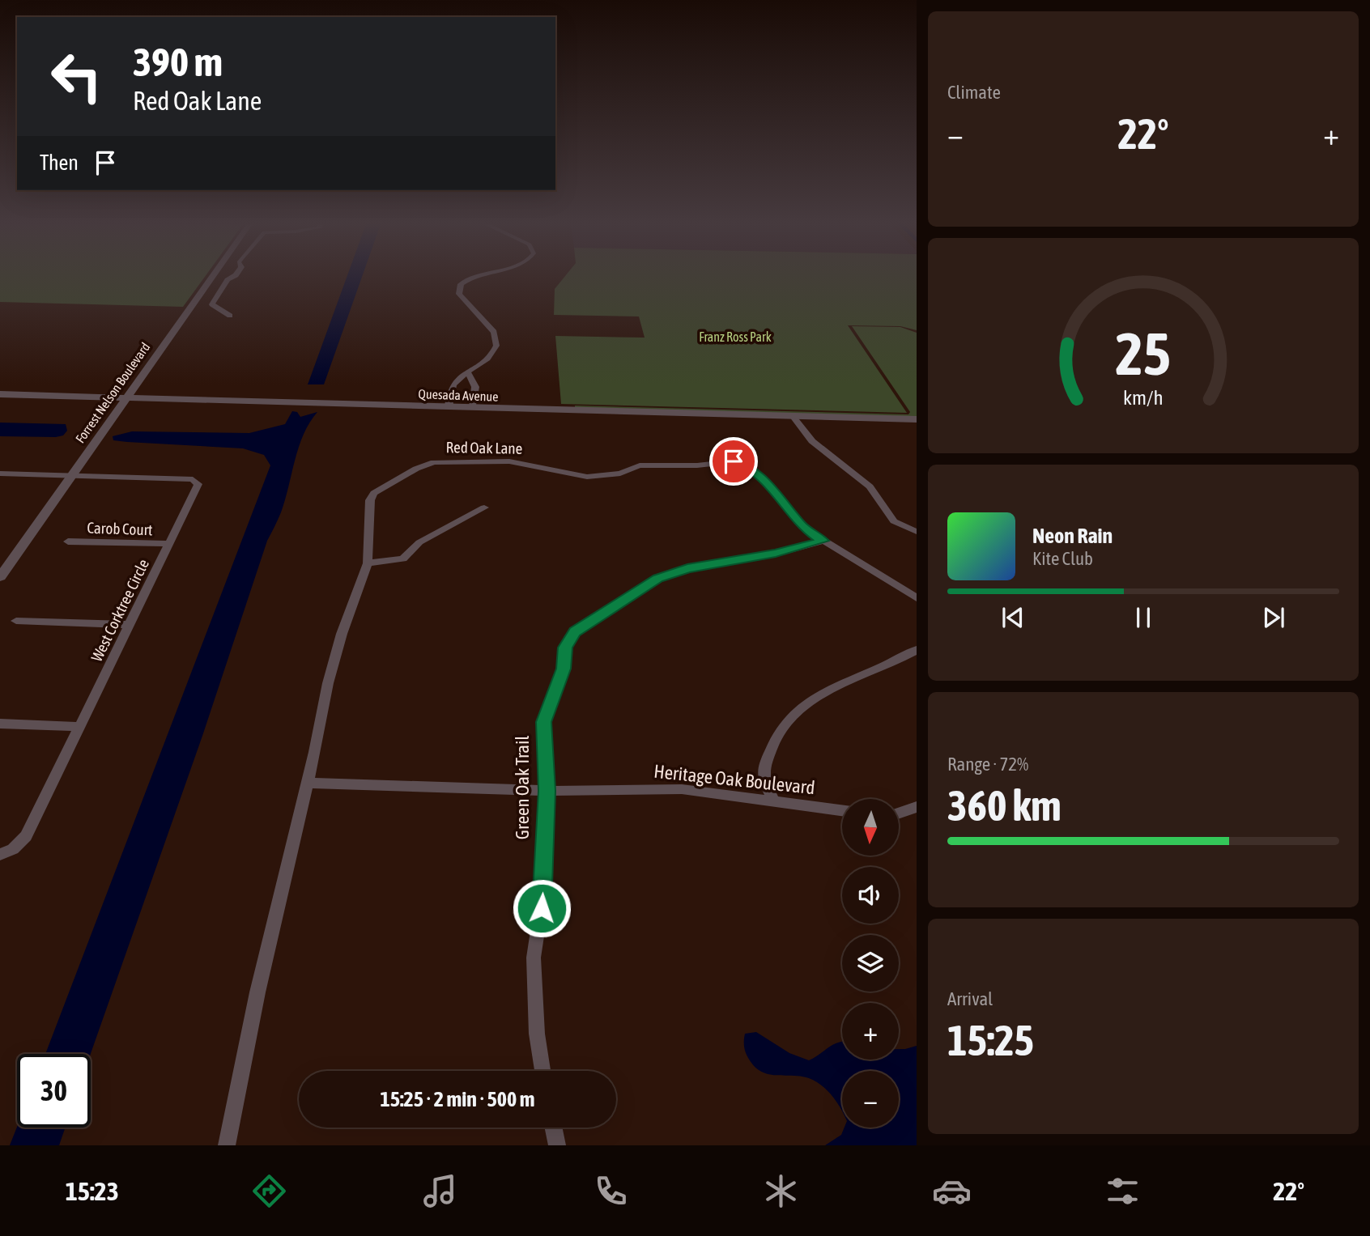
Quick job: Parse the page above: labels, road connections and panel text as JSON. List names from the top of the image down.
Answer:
{
  "streets": {
    "street": [
      "Forrest Nelson Boulevard",
      "Quesada Avenue",
      "Red Oak Lane",
      "Carob Court",
      "West Corktree Circle",
      "Heritage Oak Boulevard",
      "Green Oak Trail"
    ]
  },
  "crossings": [
    ["Forrest Nelson Boulevard", "Quesada Avenue"],
    ["Forrest Nelson Boulevard", "West Corktree Circle"],
    ["Red Oak Lane", "Heritage Oak Boulevard"],
    ["Red Oak Lane", "Green Oak Trail"],
    ["Carob Court", "West Corktree Circle"],
    ["Heritage Oak Boulevard", "Green Oak Trail"]
  ],
  "parks": ["Franz Ross Park"],
  "north": "bottom",
  "page": {
    "tile": [
      "Climate",
      ["Range · 72%", "360 km"],
      ["Arrival", "15:25"]
    ],
    "turn": ["390 m", "Red Oak Lane"],
    "heat": ["−", "22°", "+"],
    "then": "Then",
    "song": ["Neon Rain", "Kite Club"],
    "map_buttons": ["+", "−"],
    "limit": "30",
    "trip": "15:25 · 2 min · 500 m",
    "tabs": ["15:23", "22°"],
    "gauge": ["25", "km/h"]
  }
}
